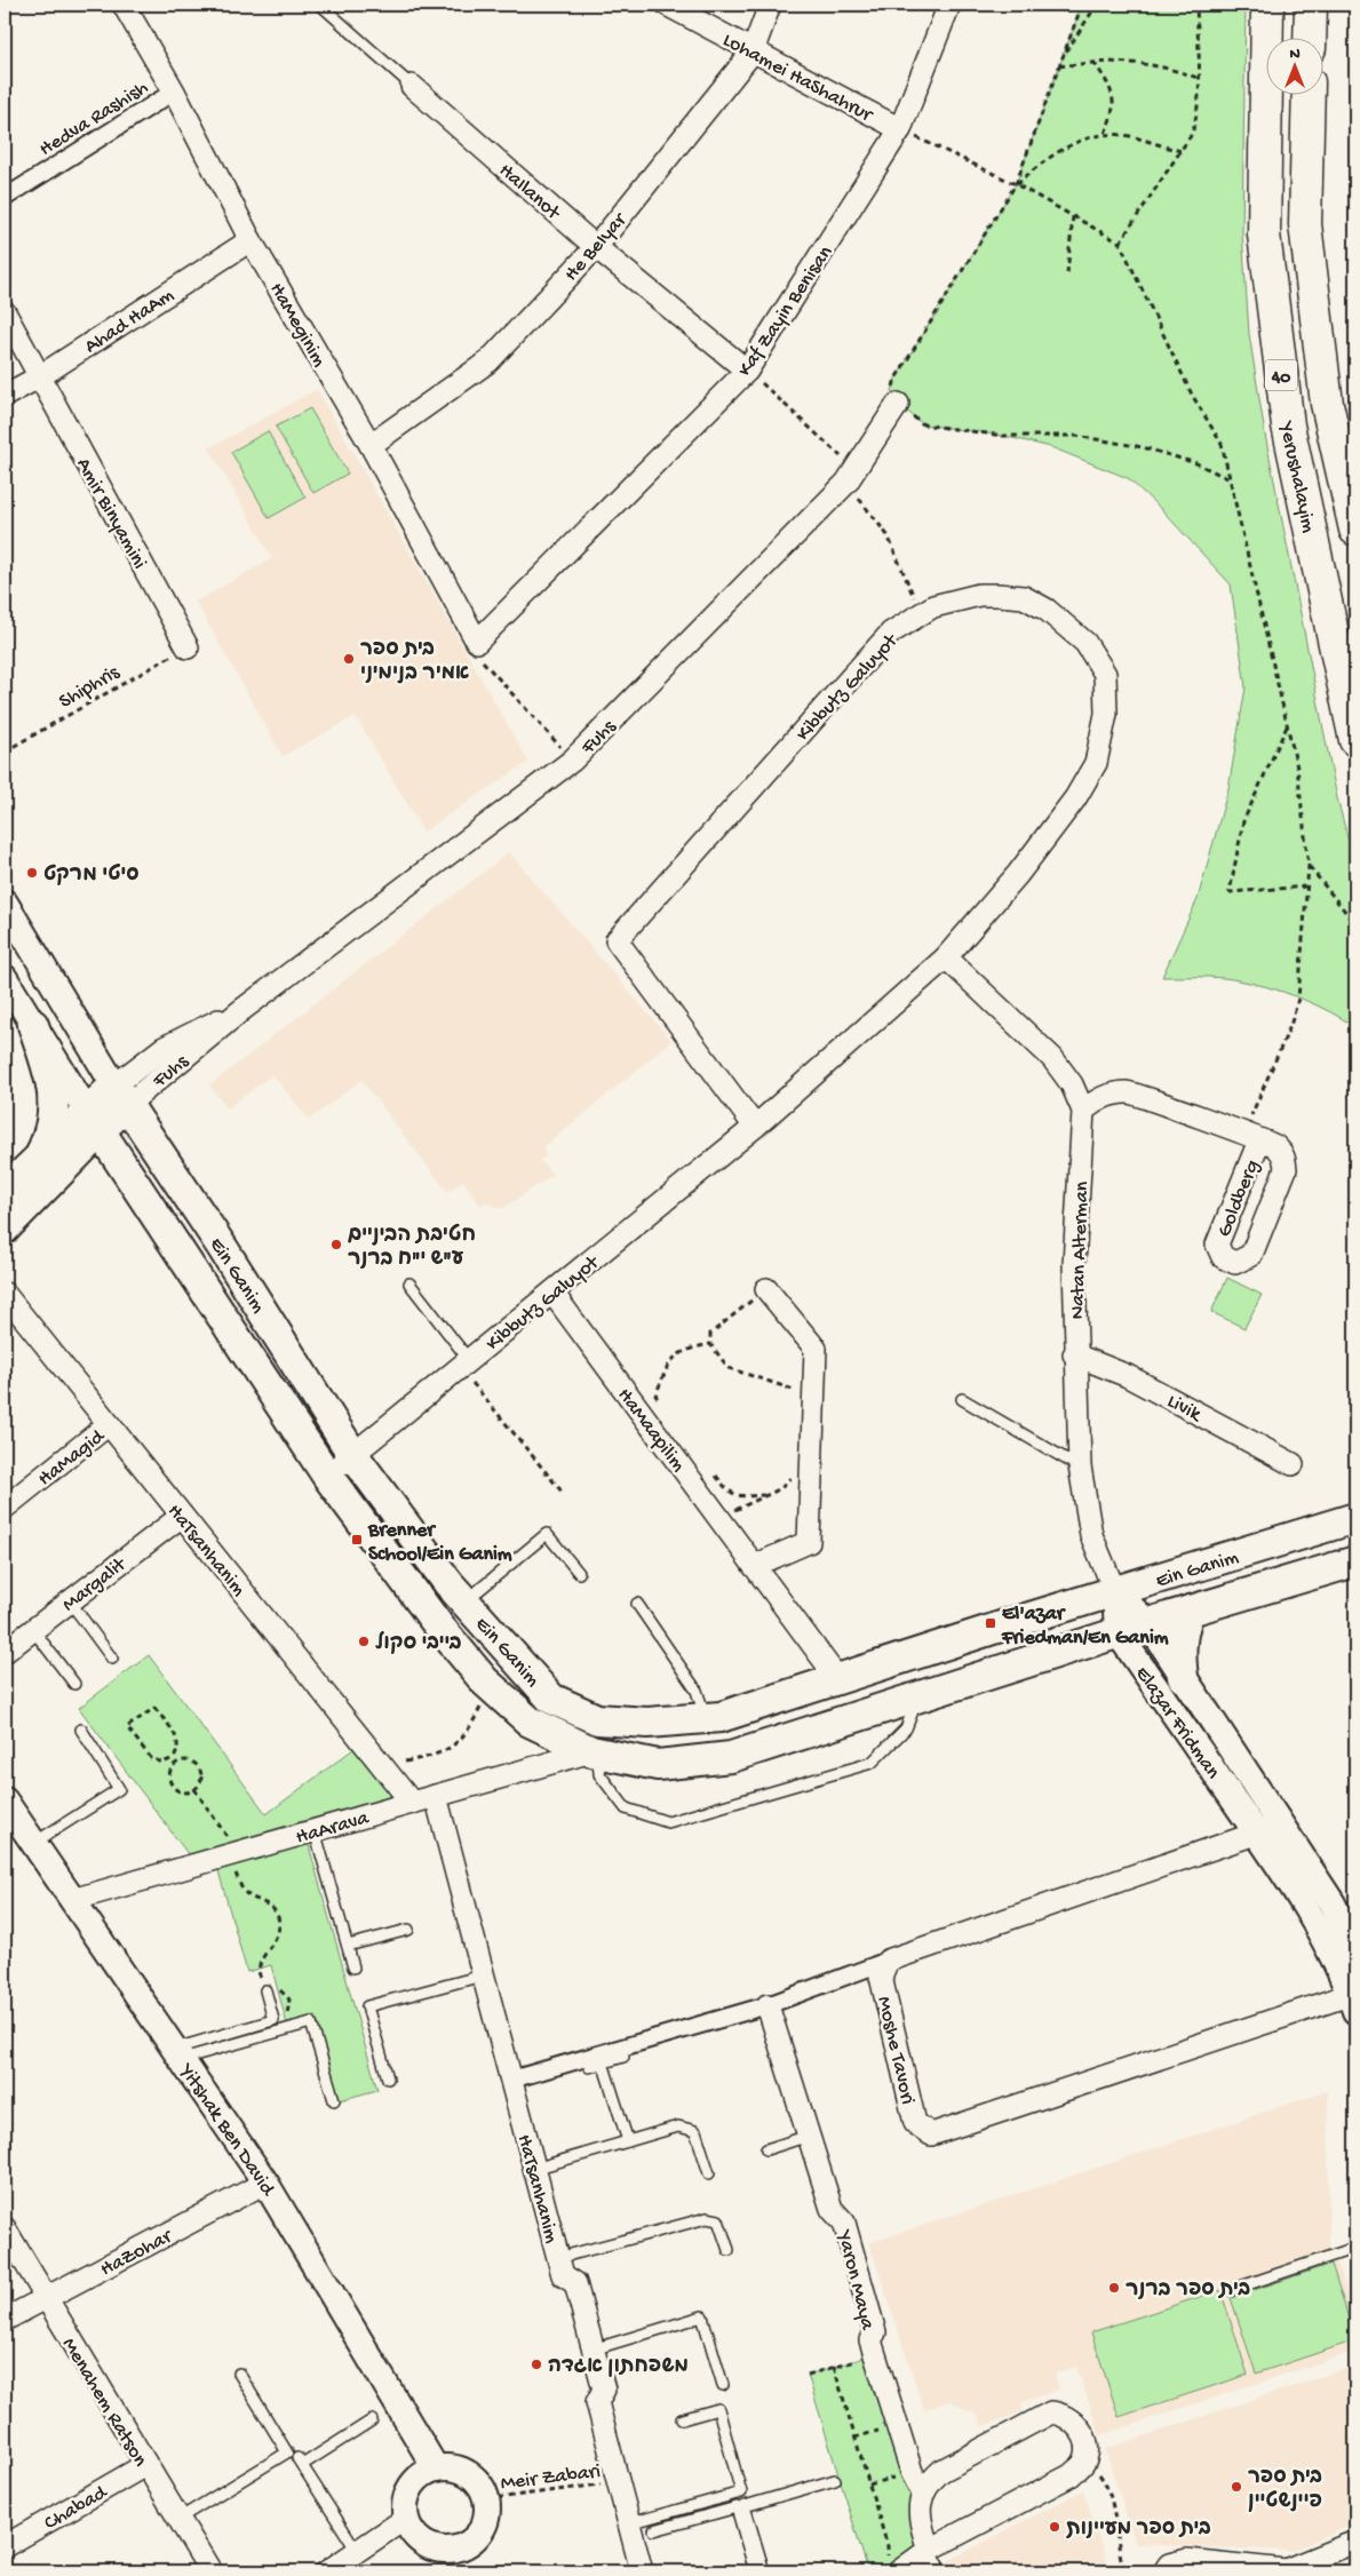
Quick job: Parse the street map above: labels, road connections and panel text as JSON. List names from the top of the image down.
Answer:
{
  "streets": {
    "highway": ["40", "Yerushalayim"],
    "main road": ["Fuhs", "Ein Ganim"],
    "street": [
      "Lohamei HaShahrur",
      "Hedva Rashish",
      "HaIlanot",
      "He BeIyar",
      "Kaf Zayin Benisan",
      "Ahad HaAm",
      "HaMeginim",
      "Amir Binyamini",
      "Kibbutz Galuyot",
      "Goldberg",
      "Natan Alterman",
      "Livik",
      "HaMaapilim",
      "HaMagid",
      "HaTsanhanim",
      "Margalit",
      "Elazar Fridman",
      "HaArava",
      "Moshe Tavori",
      "Yitshak Ben David",
      "HaZohar",
      "Yaron Maya",
      "Menahem Ratson",
      "Chabad"
    ],
    "path": ["Shiphris", "Meir Zabari"]
  },
  "crossings": [
    ["Lohamei HaShahrur", "He BeIyar"],
    ["Lohamei HaShahrur", "Kaf Zayin Benisan"],
    ["Hedva Rashish", "HaMeginim"],
    ["HaIlanot", "He BeIyar"],
    ["HaIlanot", "Kaf Zayin Benisan"],
    ["He BeIyar", "HaMeginim"],
    ["Kaf Zayin Benisan", "HaMeginim"],
    ["Ahad HaAm", "HaMeginim"],
    ["Ahad HaAm", "Amir Binyamini"],
    ["Amir Binyamini", "Shiphris"],
    ["Kibbutz Galuyot", "Natan Alterman"],
    ["Kibbutz Galuyot", "Ein Ganim"],
    ["Kibbutz Galuyot", "HaMaapilim"],
    ["Fuhs", "Ein Ganim"],
    ["Goldberg", "Natan Alterman"],
    ["Natan Alterman", "Ein Ganim"],
    ["Natan Alterman", "Livik"],
    ["Natan Alterman", "Elazar Fridman"],
    ["Ein Ganim", "HaMaapilim"],
    ["Ein Ganim", "Elazar Fridman"],
    ["Ein Ganim", "HaArava"],
    ["HaMagid", "HaTsanhanim"],
    ["HaTsanhanim", "Margalit"],
    ["HaTsanhanim", "HaArava"],
    ["HaTsanhanim", "Meir Zabari"],
    ["Elazar Fridman", "Moshe Tavori"],
    ["HaArava", "Yitshak Ben David"],
    ["Yitshak Ben David", "HaZohar"],
    ["Yitshak Ben David", "Meir Zabari"],
    ["HaZohar", "Menahem Ratson"],
    ["Menahem Ratson", "Chabad"]
  ],
  "places": {
    "other": [
      "בית ספר אמיר בנימיני",
      "סיטי מרקט",
      "חטיבת הביניים ע\"ש י\"ח ברנר",
      "בייבי סקול",
      "בית ספר ברנר",
      "משפחתון אגדה",
      "בית ספר פיינשטיין",
      "בית ספר מעיינות"
    ],
    "transit": ["Brenner School/Ein Ganim", "El'azar Friedman/En Ganim"]
  },
  "north": "top"
}
